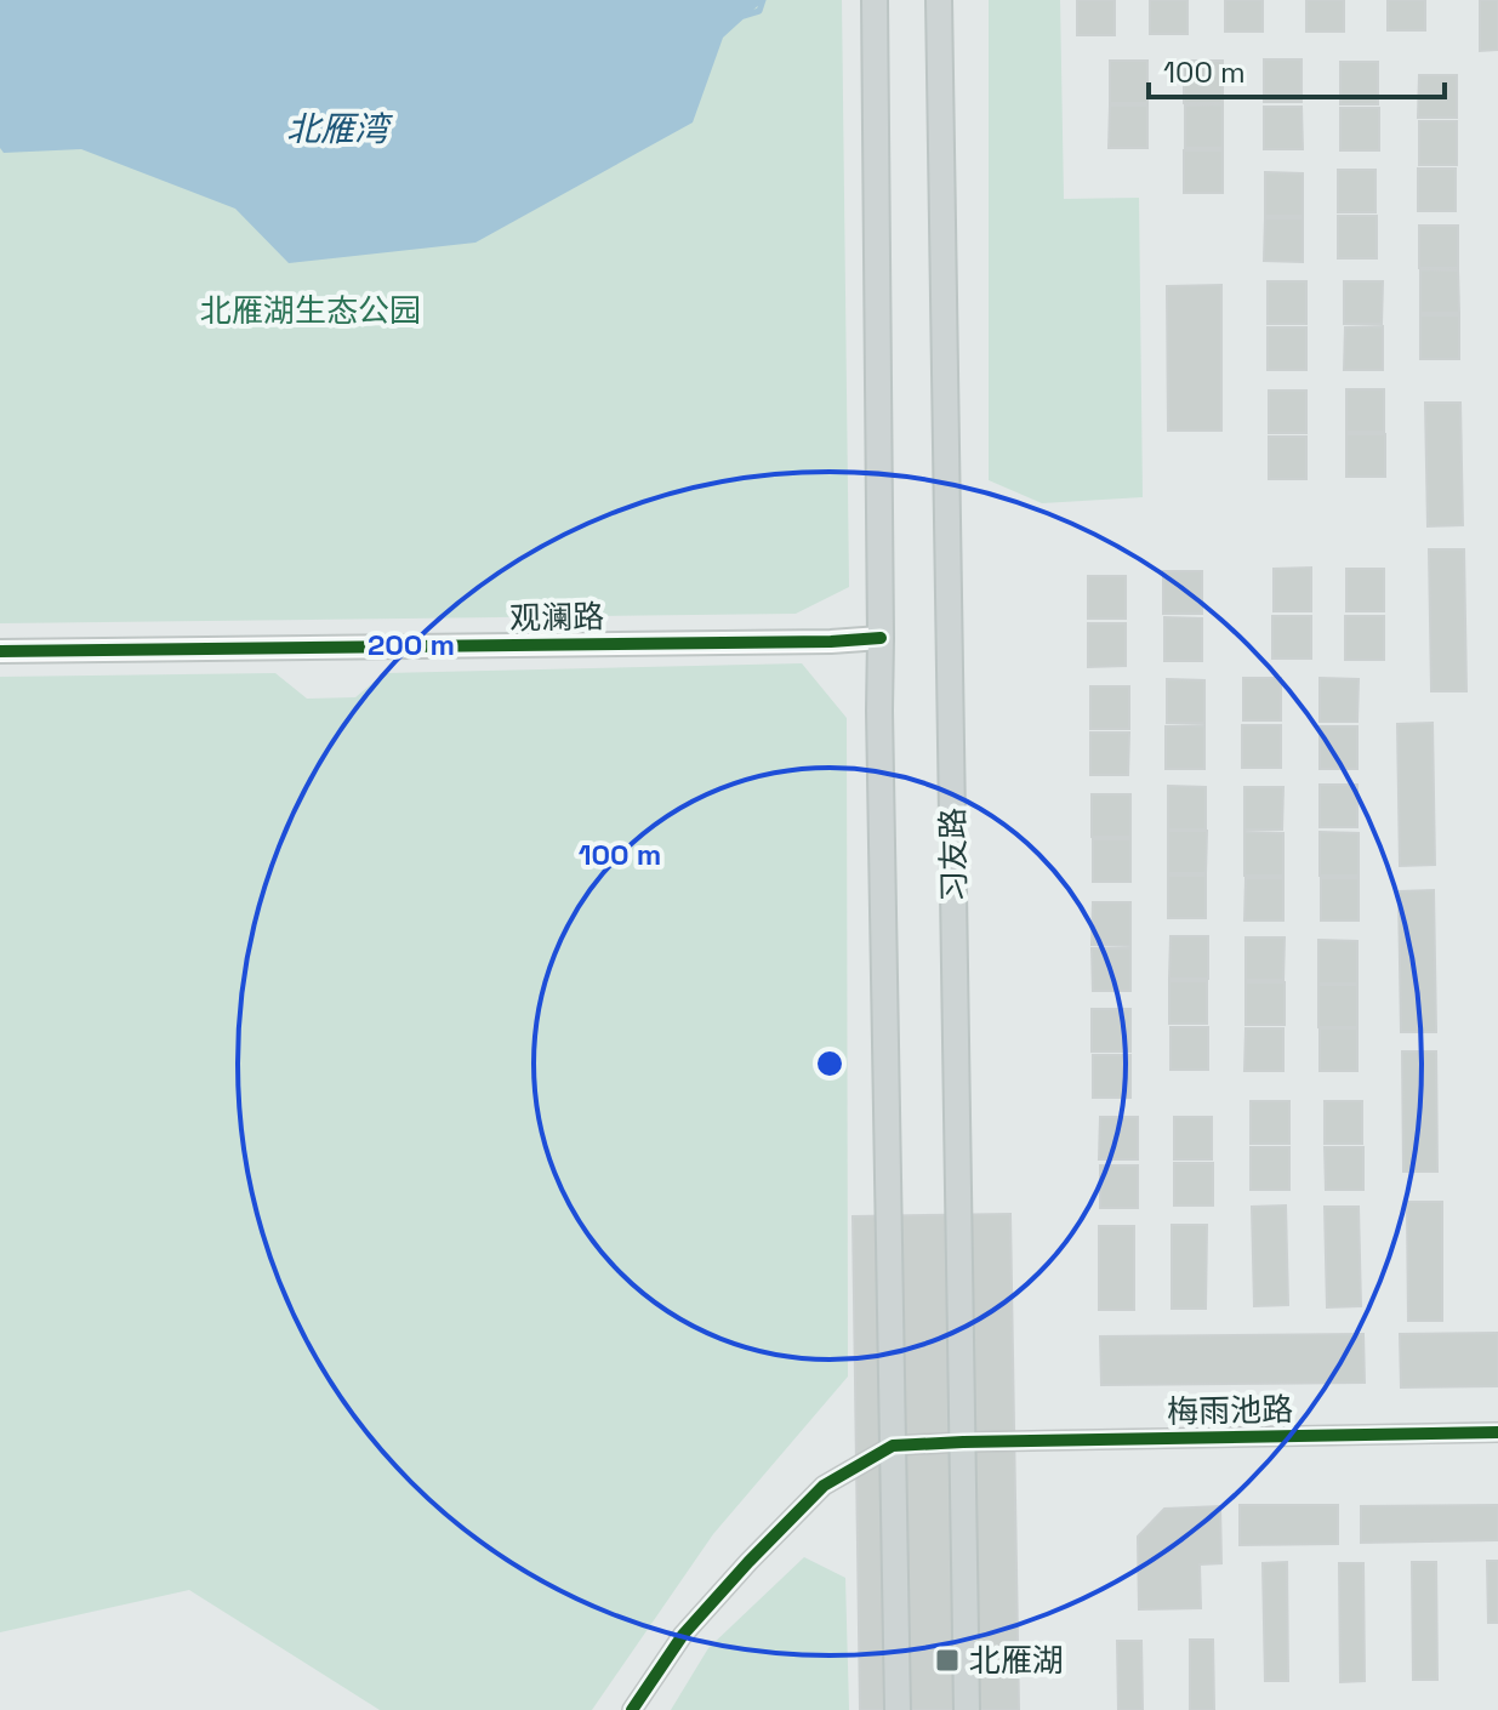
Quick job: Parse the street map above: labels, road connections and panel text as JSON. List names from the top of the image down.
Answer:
{
  "streets": {
    "main road": ["习友路"],
    "street": ["观澜路", "梅雨池路"]
  },
  "crossings": [
    ["习友路", "梅雨池路"]
  ],
  "water": ["北雁湾"],
  "parks": ["北雁湖生态公园"],
  "places": {
    "transit": ["北雁湖"]
  },
  "scale_bar": "100 m",
  "rings": ["200 m", "100 m"]
}
